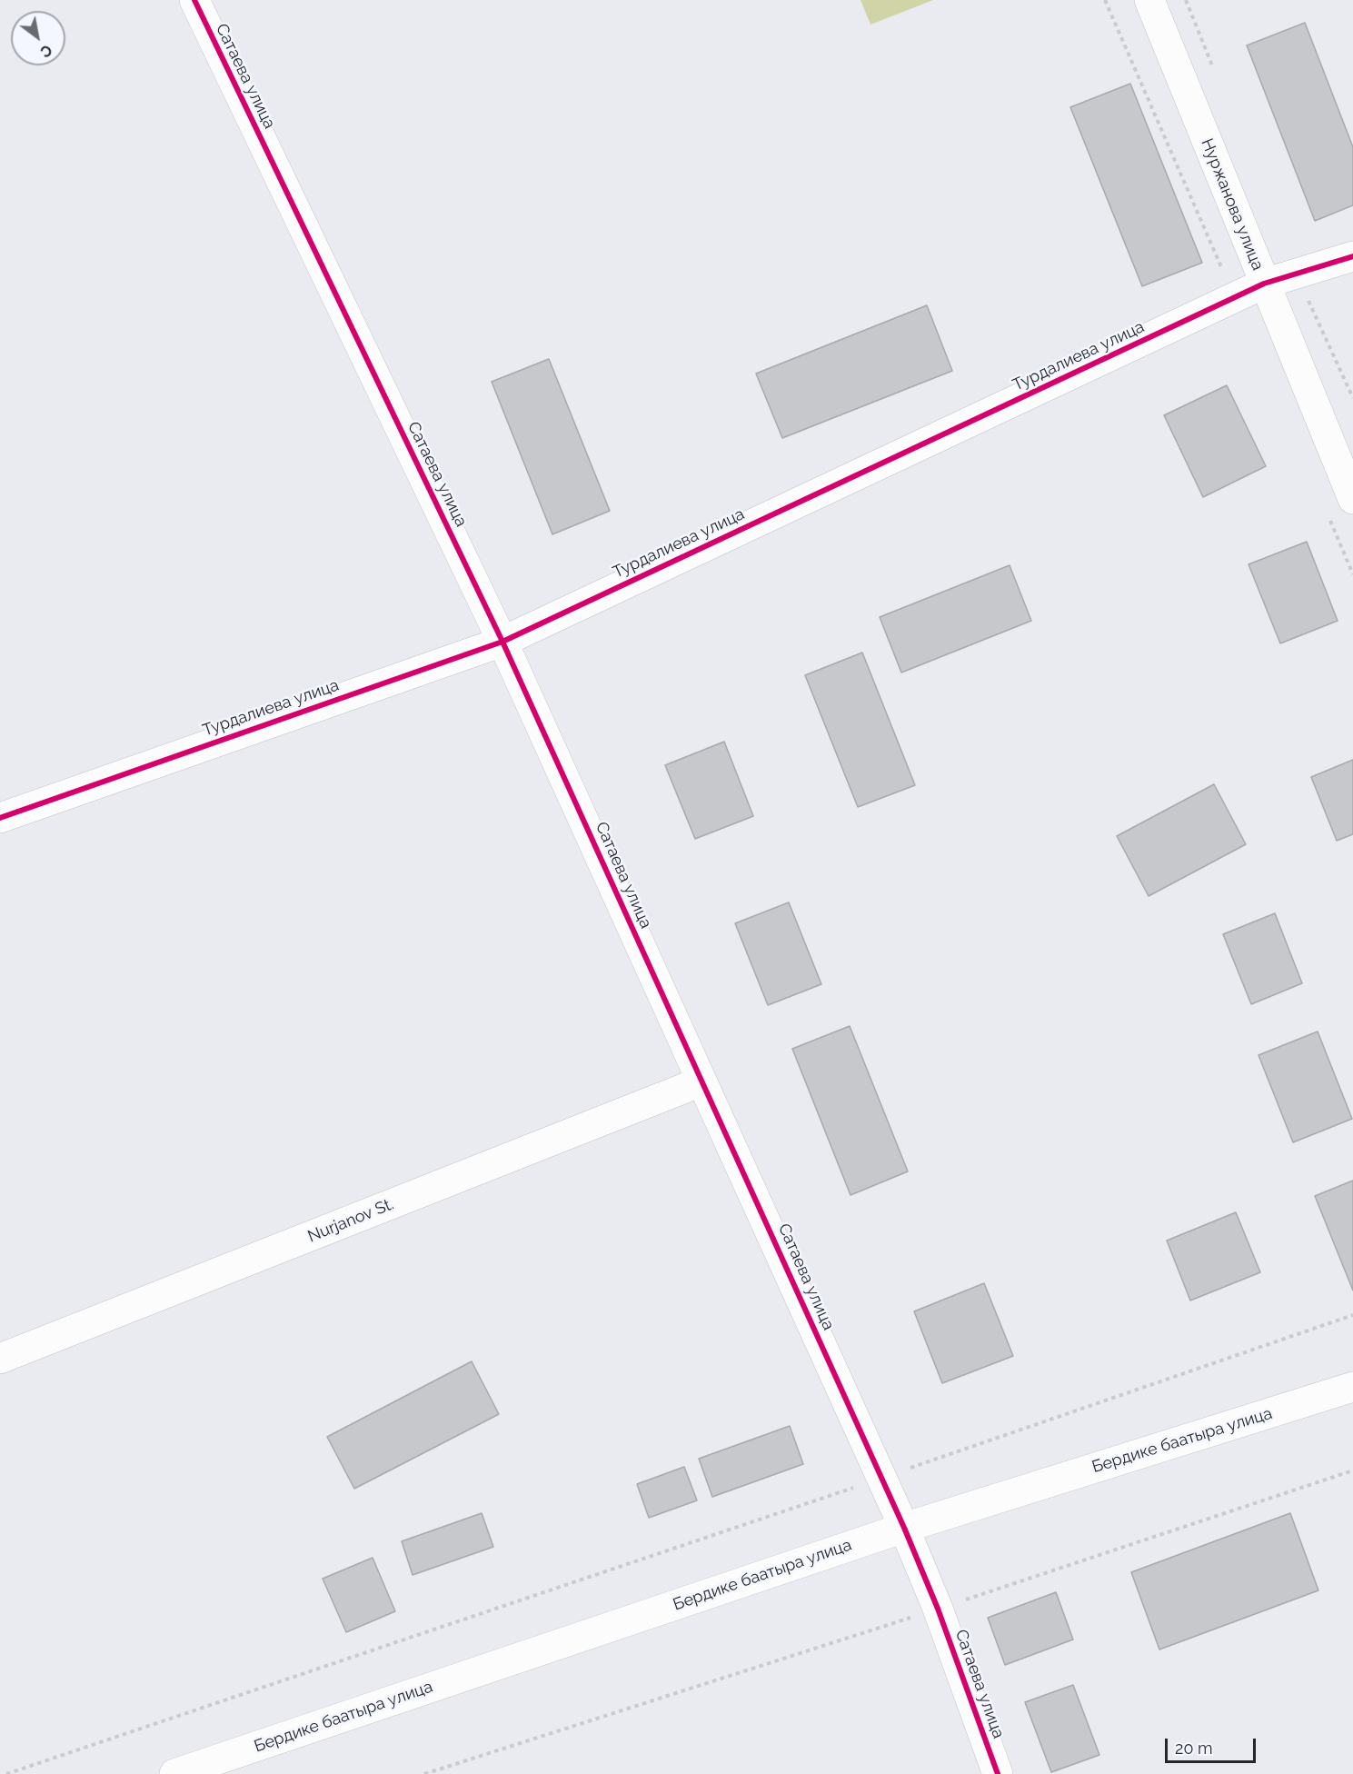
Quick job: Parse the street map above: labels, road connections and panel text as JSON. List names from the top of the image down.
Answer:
{
  "streets": {
    "street": [
      "Сатаева улица",
      "Нуржанова улица",
      "Турдалиева улица",
      "Nurjanov St.",
      "Бердике баатыра улица"
    ]
  },
  "crossings": [
    ["Сатаева улица", "Турдалиева улица"],
    ["Сатаева улица", "Nurjanov St."],
    ["Сатаева улица", "Бердике баатыра улица"],
    ["Нуржанова улица", "Турдалиева улица"]
  ],
  "scale_bar": "20 m",
  "north": "bottom right"
}
